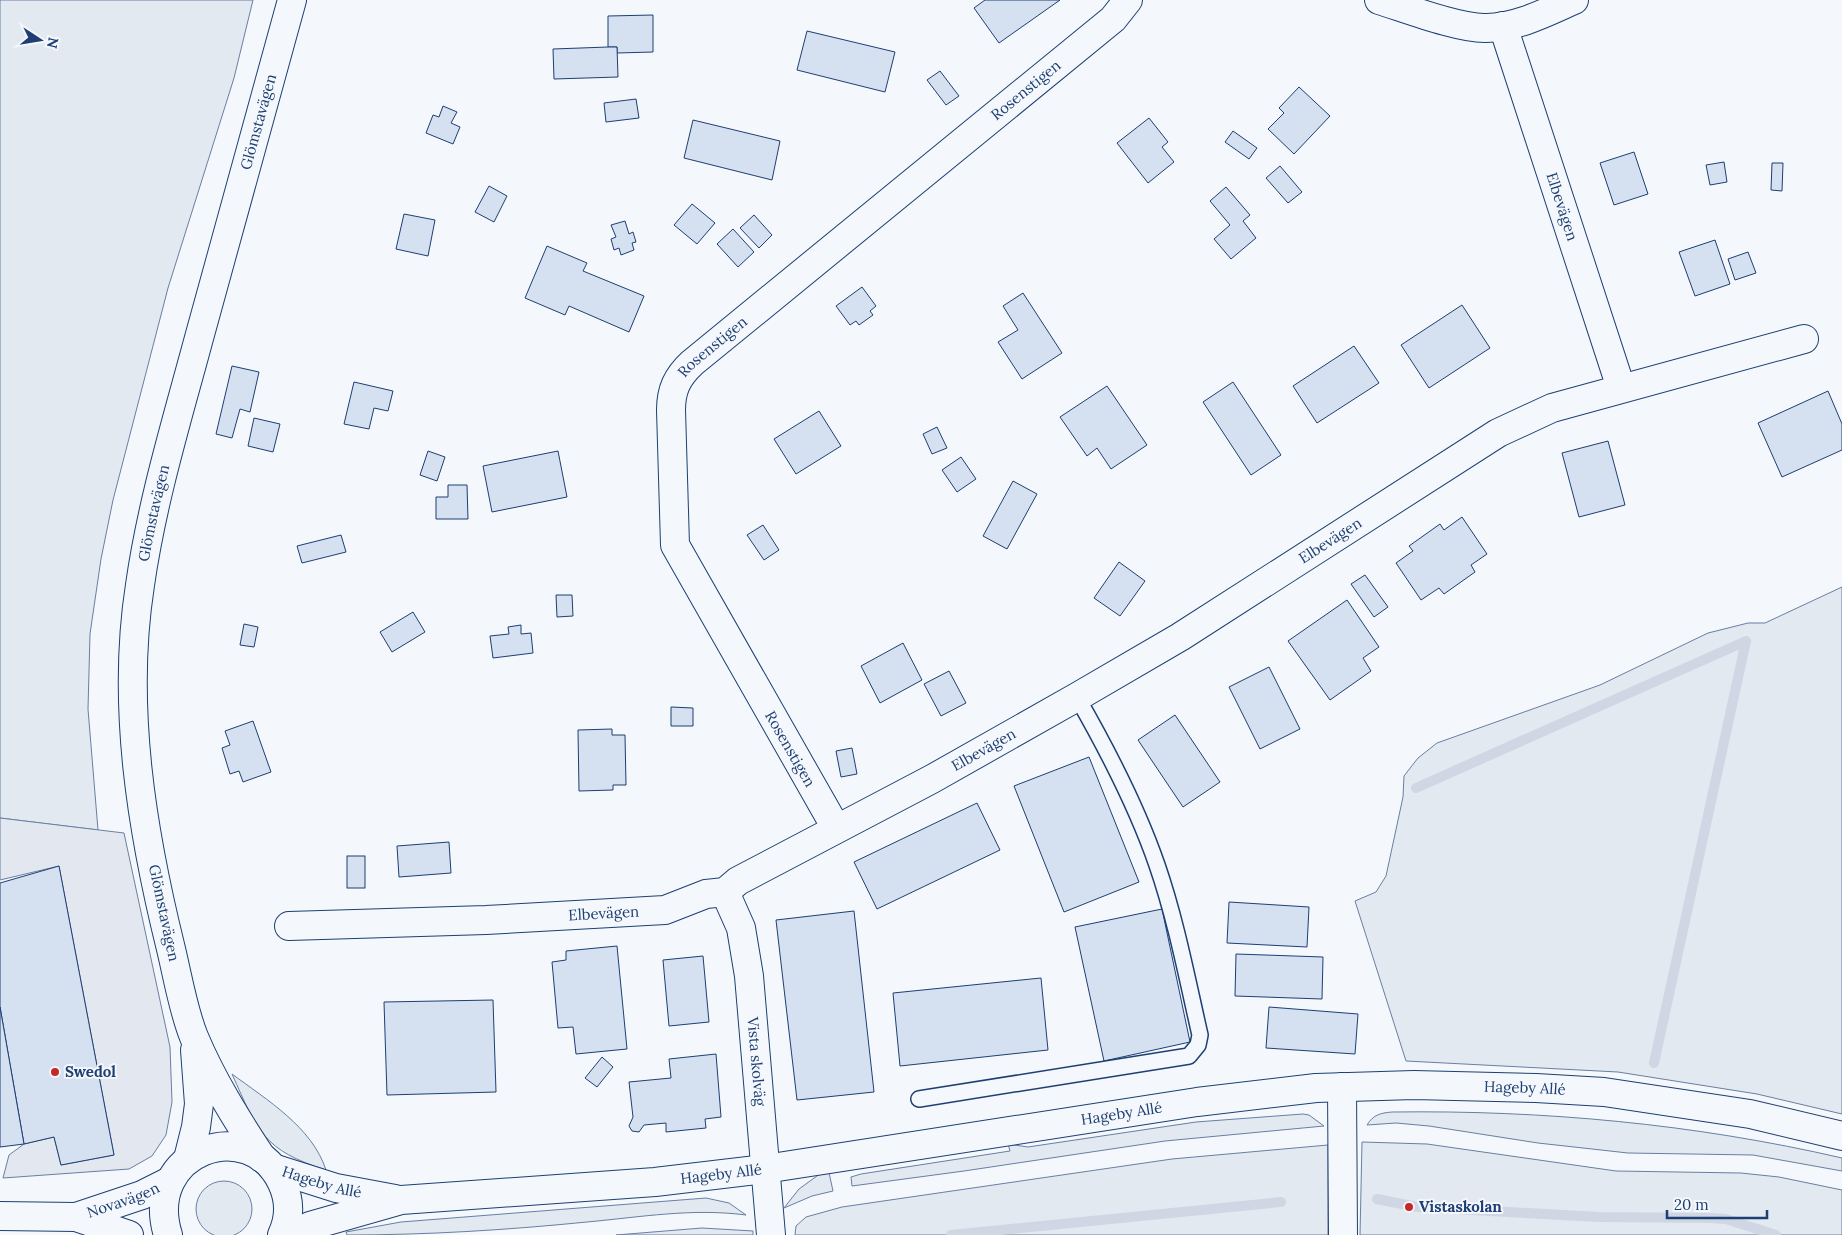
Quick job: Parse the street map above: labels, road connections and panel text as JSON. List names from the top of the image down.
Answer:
{
  "streets": {
    "street": [
      "Rosenstigen",
      "Glömstavägen",
      "Elbevägen",
      "Vista skolväg",
      "Hageby Allé",
      "Novavägen"
    ]
  },
  "crossings": [
    ["Rosenstigen", "Elbevägen"],
    ["Glömstavägen", "Hageby Allé"],
    ["Glömstavägen", "Novavägen"],
    ["Elbevägen", "Vista skolväg"],
    ["Vista skolväg", "Hageby Allé"]
  ],
  "places": ["Swedol", "Vistaskolan"],
  "scale_bar": "20 m",
  "north": "right"
}
